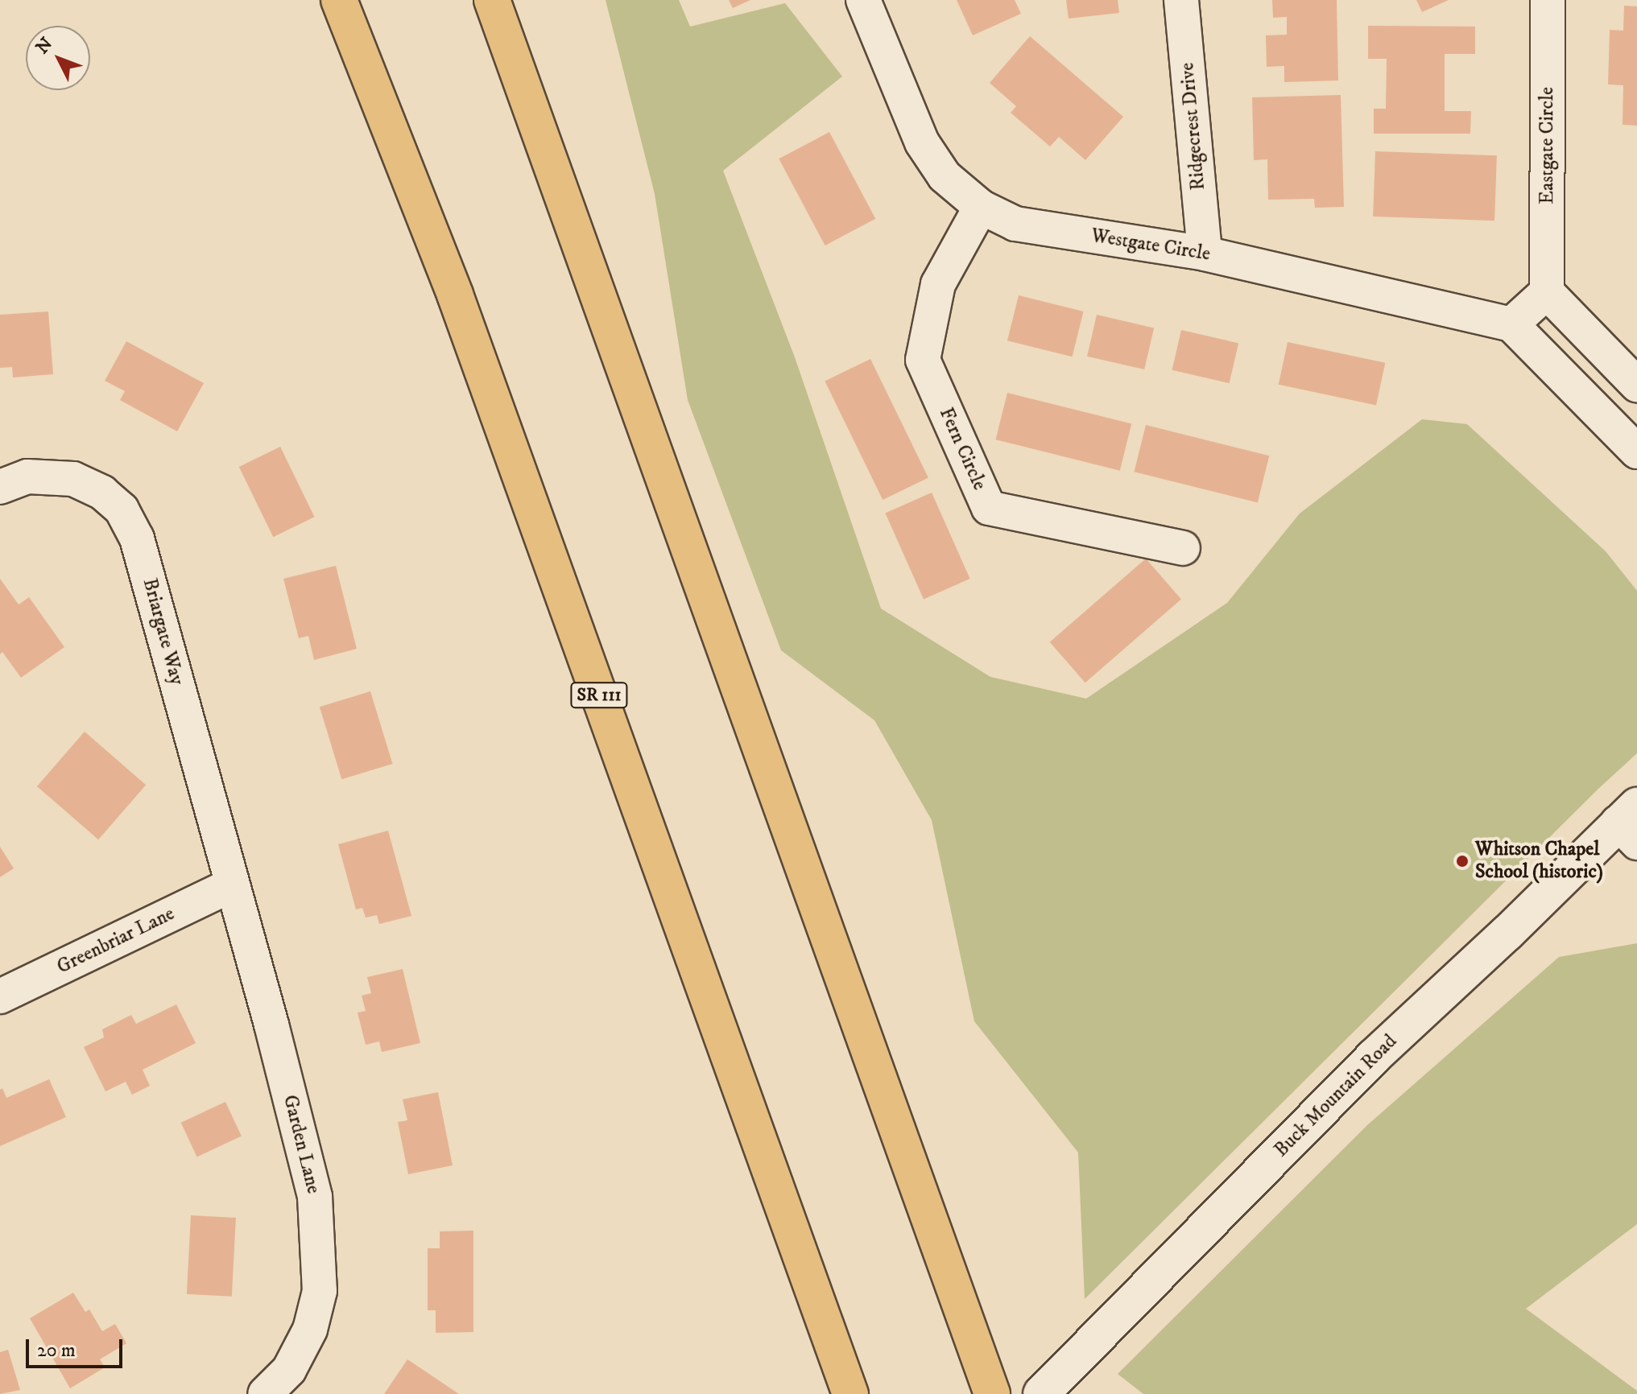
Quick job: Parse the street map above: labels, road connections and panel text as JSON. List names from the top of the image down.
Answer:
{
  "streets": {
    "highway": ["SR 111"],
    "street": [
      "Ridgecrest Drive",
      "Eastgate Circle",
      "Westgate Circle",
      "Fern Circle",
      "Briargate Way",
      "Greenbriar Lane",
      "Buck Mountain Road",
      "Garden Lane"
    ]
  },
  "crossings": [
    ["Ridgecrest Drive", "Westgate Circle"],
    ["Westgate Circle", "Fern Circle"],
    ["Briargate Way", "Greenbriar Lane"],
    ["Briargate Way", "Garden Lane"],
    ["Greenbriar Lane", "Garden Lane"]
  ],
  "places": ["Whitson Chapel School (historic)"],
  "scale_bar": "20 m",
  "north": "top left"
}
